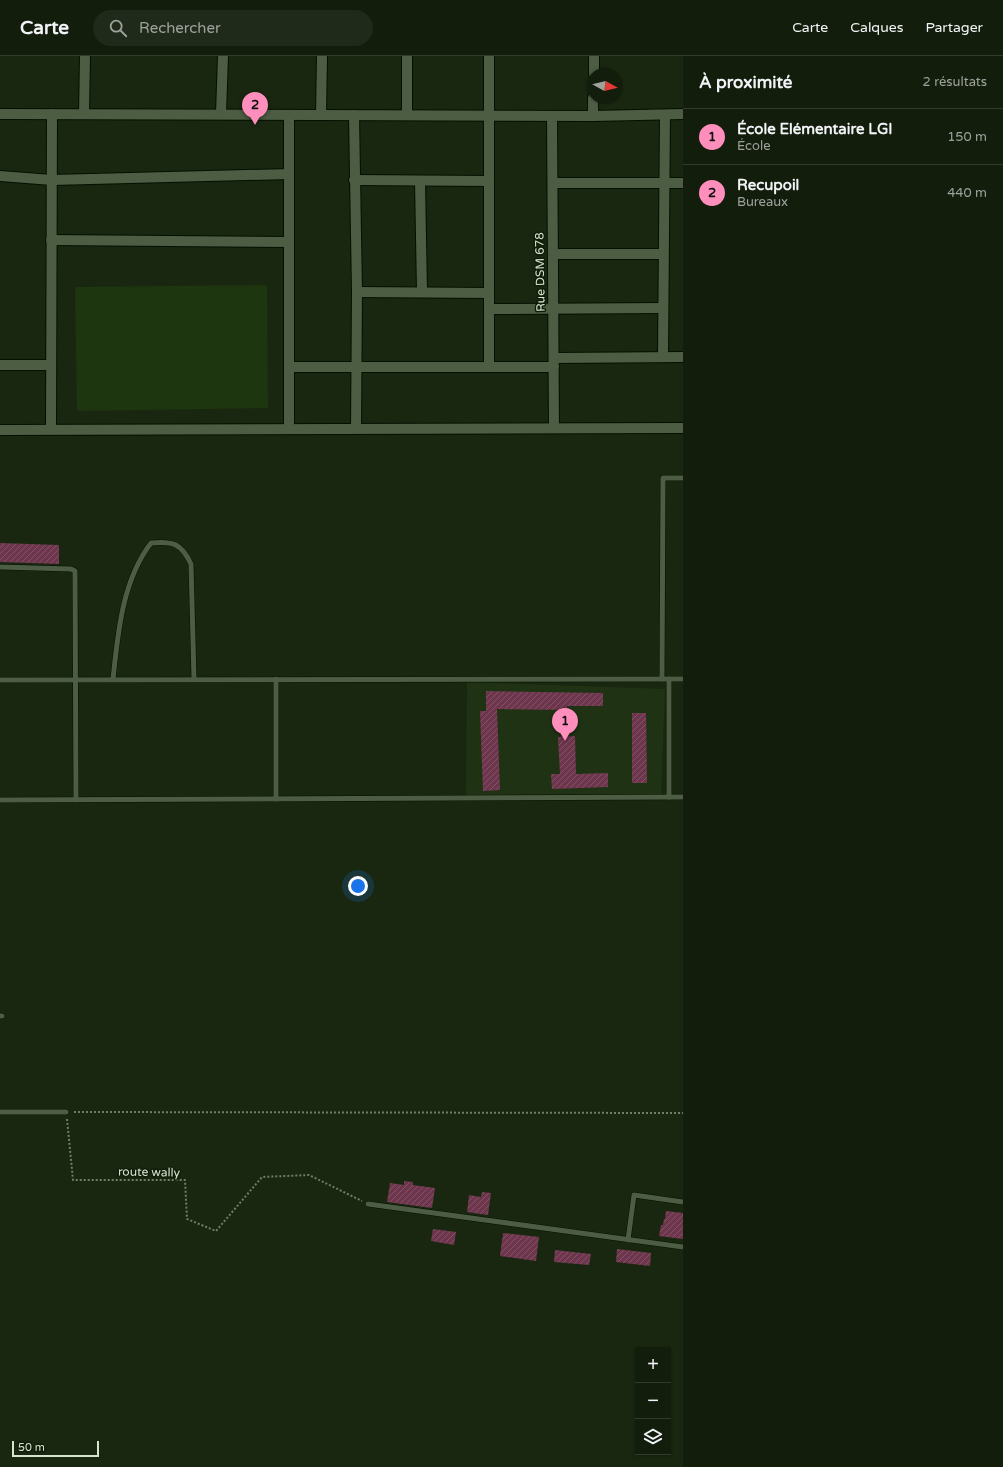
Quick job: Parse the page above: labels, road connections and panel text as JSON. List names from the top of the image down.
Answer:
{
  "streets": {
    "street": ["Rue DSM 678"],
    "path": ["route wally"]
  },
  "scale_bar": "50 m",
  "north": "right",
  "page": {
    "header": "Carte",
    "search": "Rechercher",
    "nav": ["Carte", "Calques", "Partager"],
    "heading": ["À proximité", "2 résultats"],
    "pins": ["2", "1"],
    "list": [
      {
        "mark": "1",
        "name": "École Elémentaire LGI",
        "note": "École",
        "value": "150 m"
      },
      {
        "mark": "2",
        "name": "Recupoil",
        "note": "Bureaux",
        "value": "440 m"
      }
    ],
    "map_buttons": ["+", "−"],
    "scale": "50 m"
  }
}
